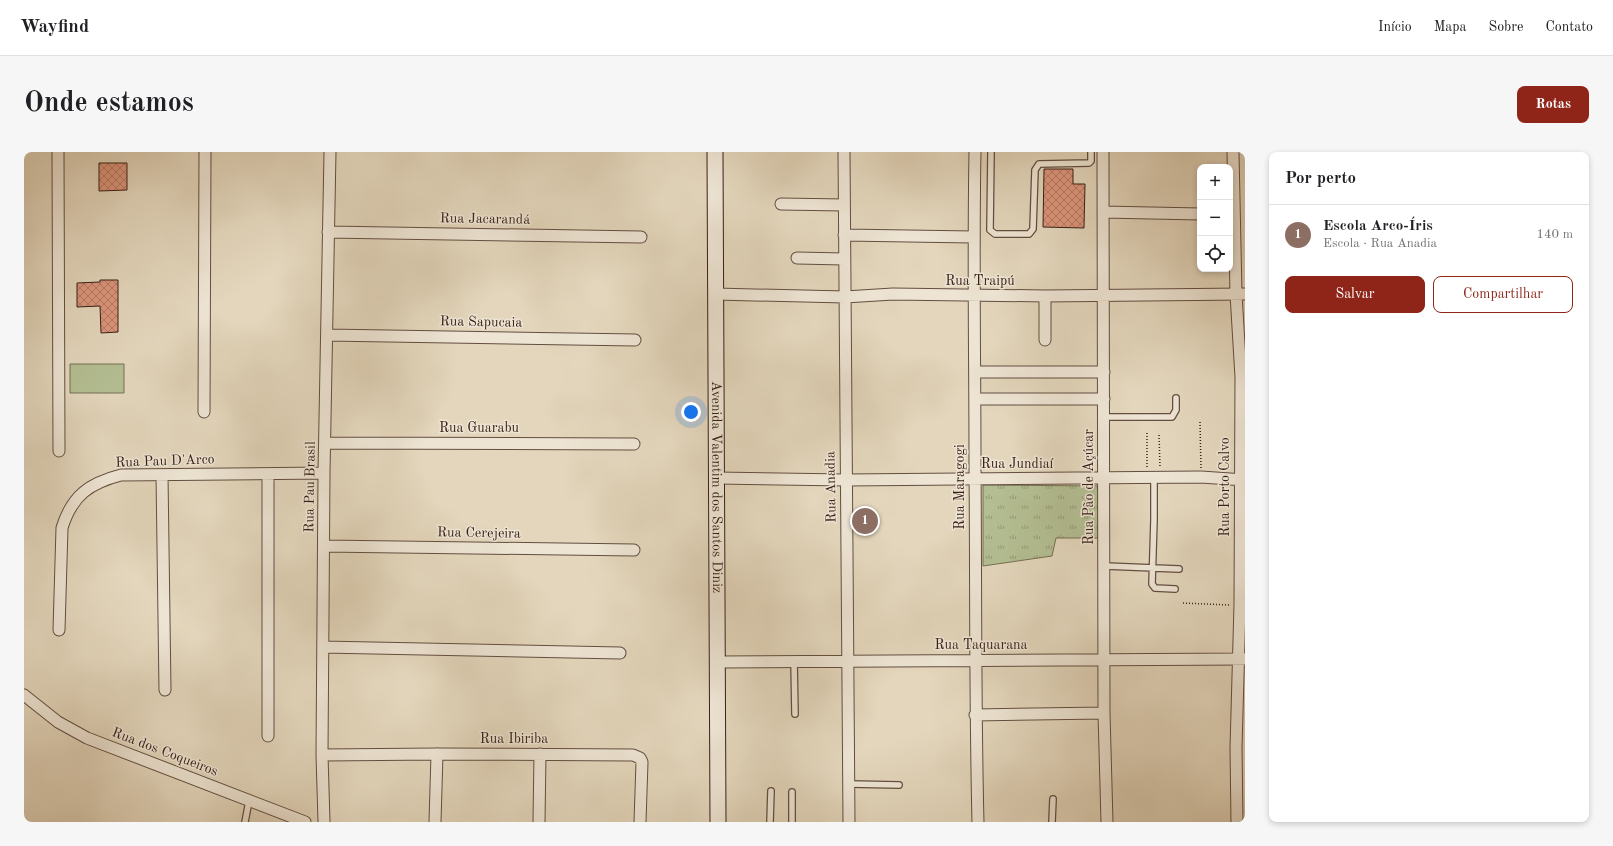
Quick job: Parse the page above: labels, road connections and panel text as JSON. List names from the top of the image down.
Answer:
{
  "streets": {
    "street": [
      "Rua Jacarandá",
      "Rua Traipú",
      "Rua Sapucaia",
      "Rua Guarabu",
      "Rua Pau D'Arco",
      "Rua Jundiaí",
      "Rua Pau Brasil",
      "Avenida Valentim dos Santos Diniz",
      "Rua Anadia",
      "Rua Maragogi",
      "Rua Pão de Açúcar",
      "Rua Porto Calvo",
      "Rua Cerejeira",
      "Rua Taquarana",
      "Rua Ibiriba",
      "Rua dos Coqueiros"
    ]
  },
  "crossings": [
    ["Rua Jacarandá", "Rua Pau Brasil"],
    ["Rua Traipú", "Avenida Valentim dos Santos Diniz"],
    ["Rua Traipú", "Rua Anadia"],
    ["Rua Traipú", "Rua Maragogi"],
    ["Rua Traipú", "Rua Pão de Açúcar"],
    ["Rua Traipú", "Rua Porto Calvo"],
    ["Rua Sapucaia", "Rua Pau Brasil"],
    ["Rua Guarabu", "Rua Pau Brasil"],
    ["Rua Pau D'Arco", "Rua Pau Brasil"],
    ["Rua Jundiaí", "Avenida Valentim dos Santos Diniz"],
    ["Rua Jundiaí", "Rua Anadia"],
    ["Rua Jundiaí", "Rua Maragogi"],
    ["Rua Jundiaí", "Rua Pão de Açúcar"],
    ["Rua Jundiaí", "Rua Porto Calvo"],
    ["Rua Pau Brasil", "Rua Cerejeira"],
    ["Rua Pau Brasil", "Rua Ibiriba"],
    ["Avenida Valentim dos Santos Diniz", "Rua Taquarana"],
    ["Rua Anadia", "Rua Taquarana"],
    ["Rua Maragogi", "Rua Taquarana"],
    ["Rua Pão de Açúcar", "Rua Taquarana"],
    ["Rua Porto Calvo", "Rua Taquarana"]
  ],
  "page": {
    "header": "Wayfind",
    "nav": [
      "Início",
      "Mapa",
      "Sobre",
      "Contato"
    ],
    "buttons": [
      "Rotas",
      ["Salvar", "Compartilhar"]
    ],
    "title": "Onde estamos",
    "heading": "Por perto",
    "map_buttons": ["+", "−"],
    "list": [
      {
        "mark": "1",
        "name": "Escola Arco-Íris",
        "note": "Escola · Rua Anadia",
        "value": "140 m"
      }
    ],
    "pins": "1"
  }
}
